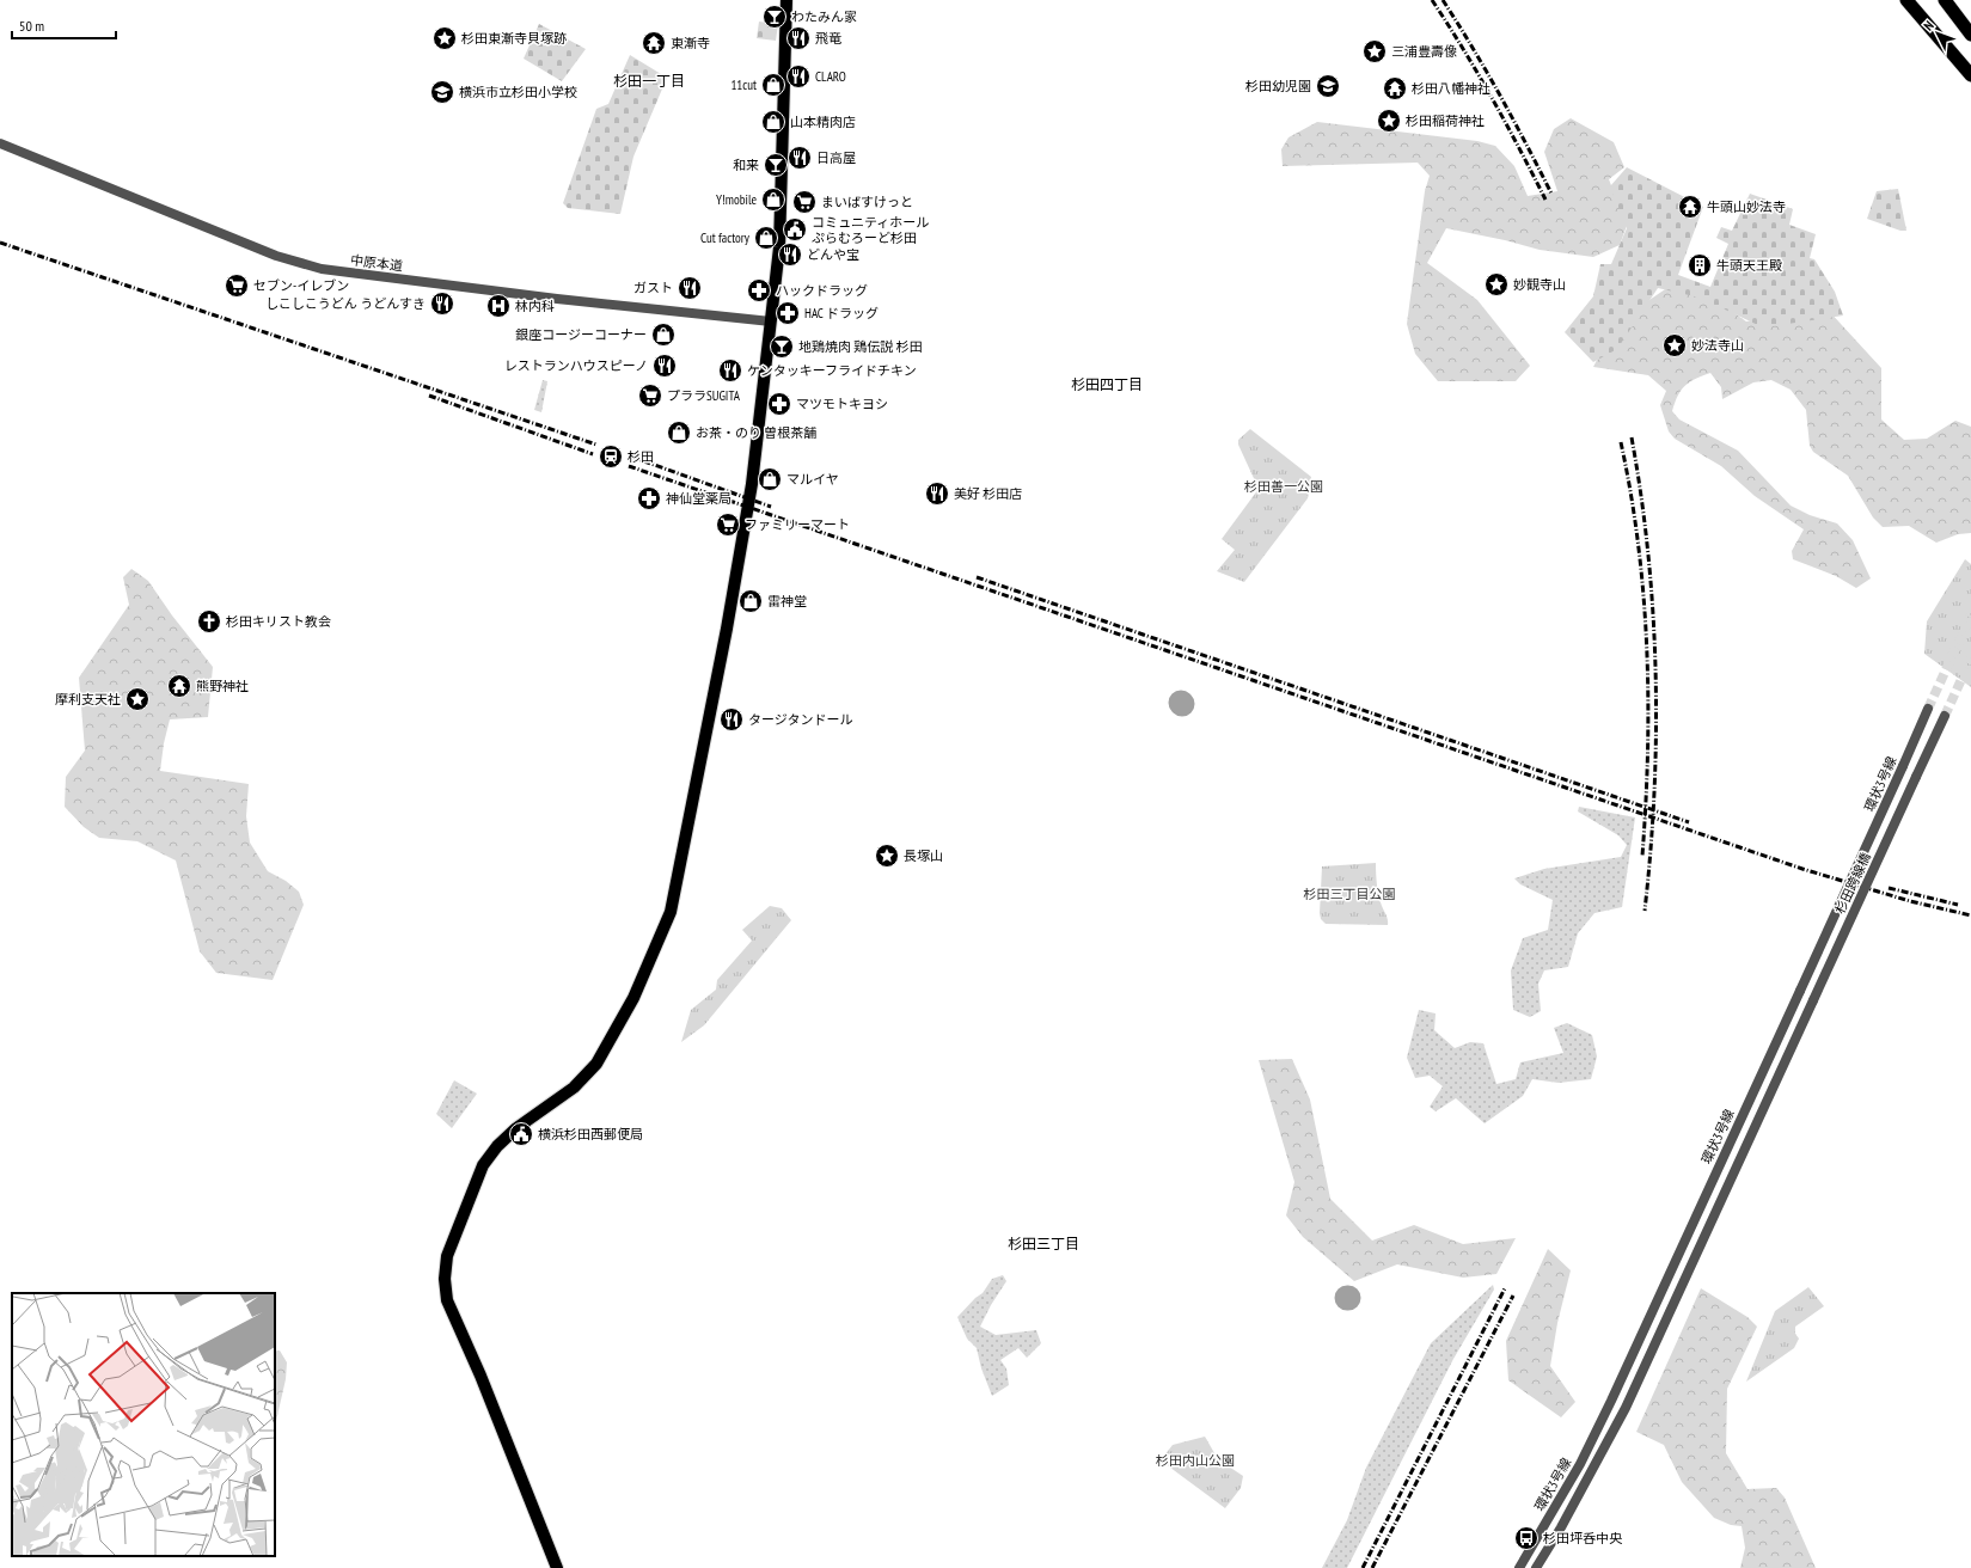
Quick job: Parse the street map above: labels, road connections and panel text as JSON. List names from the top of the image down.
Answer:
{
  "streets": {
    "street": ["中原本道", "環状3号線", "杉田跨線橋"]
  },
  "crossings": [
    ["環状3号線", "杉田跨線橋"]
  ],
  "districts": ["杉田一丁目", "杉田四丁目", "杉田三丁目"],
  "parks": ["杉田善一公園", "杉田三丁目公園", "杉田内山公園"],
  "places": {
    "bar": ["わたみん家", "和来", "地鶏焼肉 鶏伝説 杉田"],
    "place": [
      "杉田東漸寺貝塚跡",
      "三浦豊壽像",
      "杉田稲荷神社",
      "妙観寺山",
      "妙法寺山",
      "摩利支天社",
      "長塚山"
    ],
    "restaurant": [
      "飛竜",
      "CLARO",
      "日高屋",
      "どんや宝",
      "ガスト",
      "しこしこうどん うどんすき",
      "レストランハウスピーノ",
      "ケンタッキーフライドチキン",
      "美好 杉田店",
      "タージタンドール"
    ],
    "temple": [
      "東漸寺",
      "杉田八幡神社",
      "牛頭山妙法寺",
      "熊野神社"
    ],
    "shop": [
      "11cut",
      "山本精肉店",
      "Y!mobile",
      "Cut factory",
      "銀座コージーコーナー",
      "お茶・のり 曽根茶舗",
      "マルイヤ",
      "雷神堂"
    ],
    "school or university": ["杉田幼児園", "横浜市立杉田小学校"],
    "supermarket": [
      "まいばすけっと",
      "セブン-イレブン",
      "プララSUGITA",
      "ファミリーマート"
    ],
    "public building": ["コミュニティホール ぷらむろーど杉田", "横浜杉田西郵便局"],
    "building": ["牛頭天王殿"],
    "pharmacy": [
      "ハックドラッグ",
      "HAC ドラッグ",
      "マツモトキヨシ",
      "神仙堂薬局"
    ],
    "hospital": ["林内科"],
    "station": ["杉田"],
    "church": ["杉田キリスト教会"],
    "bus stop": ["杉田坪呑中央"]
  },
  "scale_bar": "50 m",
  "north": "top left"
}
